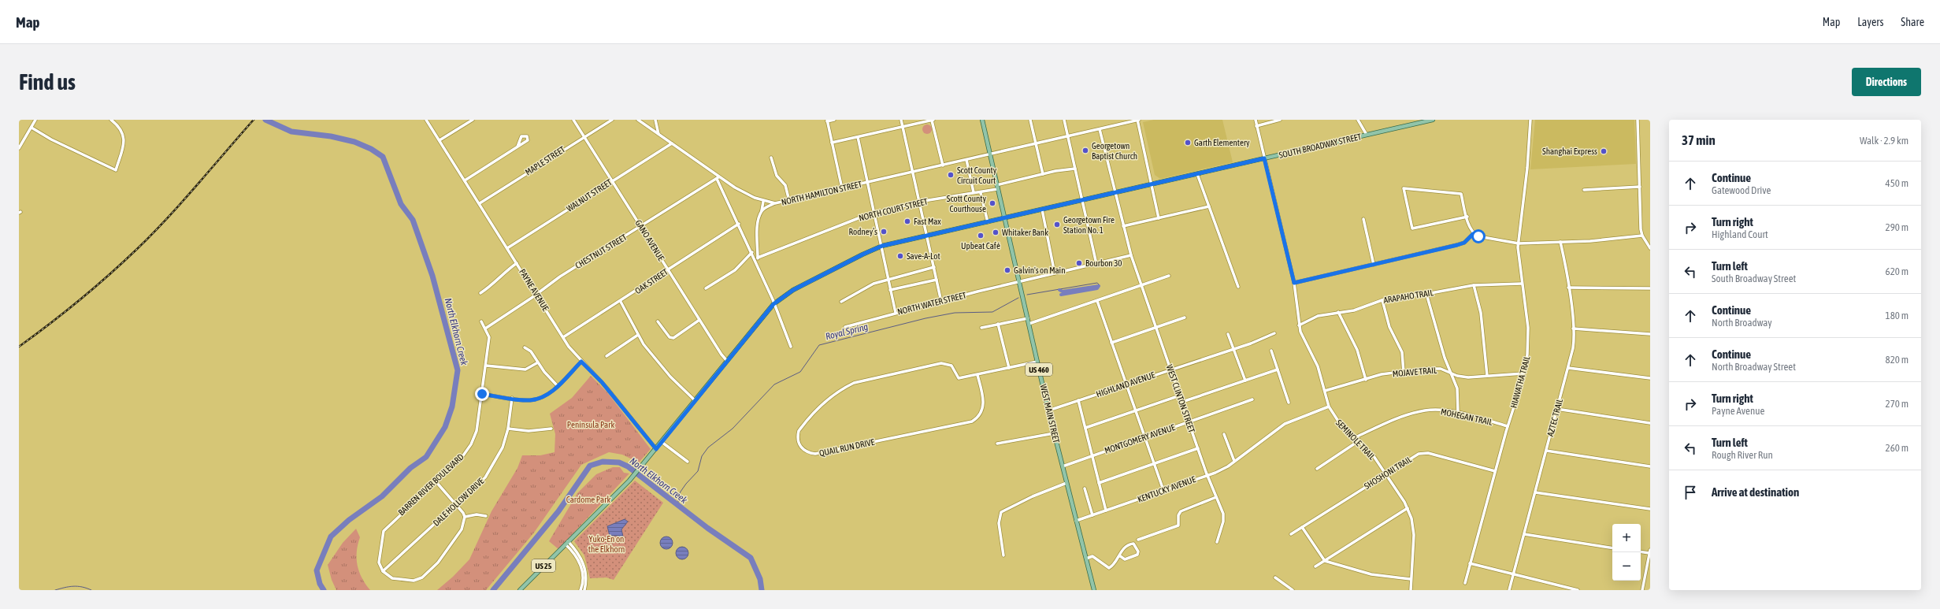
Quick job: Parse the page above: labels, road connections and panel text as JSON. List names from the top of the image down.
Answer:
{
  "streets": {
    "main road": [
      "SOUTH BROADWAY STREET",
      "US 460",
      "WEST MAIN STREET",
      "US 25"
    ],
    "street": [
      "MAPLE STREET",
      "NORTH HAMILTON STREET",
      "WALNUT STREET",
      "NORTH COURT STREET",
      "GANO AVENUE",
      "CHESTNUT STREET",
      "OAK STREET",
      "PAYNE AVENUE",
      "ARAPAHO TRAIL",
      "NORTH WATER STREET",
      "MOJAVE TRAIL",
      "HIAWATHA TRAIL",
      "HIGHLAND AVENUE",
      "WEST CLINTON STREET",
      "MOHEGAN TRAIL",
      "AZTEC TRAIL",
      "MONTGOMERY AVENUE",
      "SEMINOLE TRAIL",
      "QUAIL RUN DRIVE",
      "SHOSHONI TRAIL",
      "BARREN RIVER BOULEVARD",
      "KENTUCKY AVENUE",
      "DALE HOLLOW DRIVE"
    ]
  },
  "crossings": [
    ["SOUTH BROADWAY STREET", "US 460"],
    ["SOUTH BROADWAY STREET", "WEST CLINTON STREET"],
    ["SOUTH BROADWAY STREET", "WEST MAIN STREET"],
    ["SOUTH BROADWAY STREET", "SEMINOLE TRAIL"],
    ["SOUTH BROADWAY STREET", "US 25"],
    ["MAPLE STREET", "GANO AVENUE"],
    ["MAPLE STREET", "PAYNE AVENUE"],
    ["NORTH HAMILTON STREET", "WALNUT STREET"],
    ["NORTH HAMILTON STREET", "CHESTNUT STREET"],
    ["NORTH HAMILTON STREET", "US 460"],
    ["NORTH HAMILTON STREET", "WEST CLINTON STREET"],
    ["WALNUT STREET", "GANO AVENUE"],
    ["WALNUT STREET", "PAYNE AVENUE"],
    ["NORTH COURT STREET", "US 460"],
    ["GANO AVENUE", "CHESTNUT STREET"],
    ["GANO AVENUE", "OAK STREET"],
    ["GANO AVENUE", "US 25"],
    ["CHESTNUT STREET", "PAYNE AVENUE"],
    ["CHESTNUT STREET", "BARREN RIVER BOULEVARD"],
    ["OAK STREET", "PAYNE AVENUE"],
    ["PAYNE AVENUE", "US 25"],
    ["ARAPAHO TRAIL", "HIAWATHA TRAIL"],
    ["ARAPAHO TRAIL", "SEMINOLE TRAIL"],
    ["NORTH WATER STREET", "WEST CLINTON STREET"],
    ["NORTH WATER STREET", "WEST MAIN STREET"],
    ["US 460", "WEST MAIN STREET"],
    ["US 460", "US 25"],
    ["MOJAVE TRAIL", "HIAWATHA TRAIL"],
    ["MOJAVE TRAIL", "SEMINOLE TRAIL"],
    ["HIAWATHA TRAIL", "MOHEGAN TRAIL"],
    ["HIAWATHA TRAIL", "SHOSHONI TRAIL"],
    ["HIGHLAND AVENUE", "WEST CLINTON STREET"],
    ["HIGHLAND AVENUE", "WEST MAIN STREET"],
    ["WEST CLINTON STREET", "MONTGOMERY AVENUE"],
    ["WEST CLINTON STREET", "KENTUCKY AVENUE"],
    ["WEST MAIN STREET", "MONTGOMERY AVENUE"],
    ["WEST MAIN STREET", "KENTUCKY AVENUE"],
    ["WEST MAIN STREET", "US 25"],
    ["MOHEGAN TRAIL", "SEMINOLE TRAIL"],
    ["SEMINOLE TRAIL", "SHOSHONI TRAIL"],
    ["SEMINOLE TRAIL", "KENTUCKY AVENUE"],
    ["BARREN RIVER BOULEVARD", "DALE HOLLOW DRIVE"]
  ],
  "water": ["North Elkhorn Creek", "Royal Spring"],
  "parks": ["Peninsula Park", "Cardome Park", "Yuko-En on the Elkhorn"],
  "places": [
    "Garth Elementery",
    "Georgetown Baptist Church",
    "Shanghai Express",
    "Scott County Circuit Court",
    "Scott County Courthouse",
    "Fast Max",
    "Georgetown Fire Station No. 1",
    "Rodney’s",
    "Whitaker Bank",
    "Upbeat Café",
    "Save-A-Lot",
    "Bourbon 30",
    "Galvin's on Main"
  ],
  "page": {
    "header": "Map",
    "nav": ["Map", "Layers", "Share"],
    "buttons": "Directions",
    "title": "Find us",
    "heading": ["37 min", "Walk · 2.9 km"],
    "list": [
      ["Continue", "Gatewood Drive", "450 m"],
      ["Turn right", "Highland Court", "290 m"],
      ["Turn left", "South Broadway Street", "620 m"],
      ["Continue", "North Broadway", "180 m"],
      ["Continue", "North Broadway Street", "820 m"],
      ["Turn right", "Payne Avenue", "270 m"],
      ["Turn left", "Rough River Run", "260 m"],
      "Arrive at destination"
    ],
    "map_buttons": ["+", "−"]
  }
}
